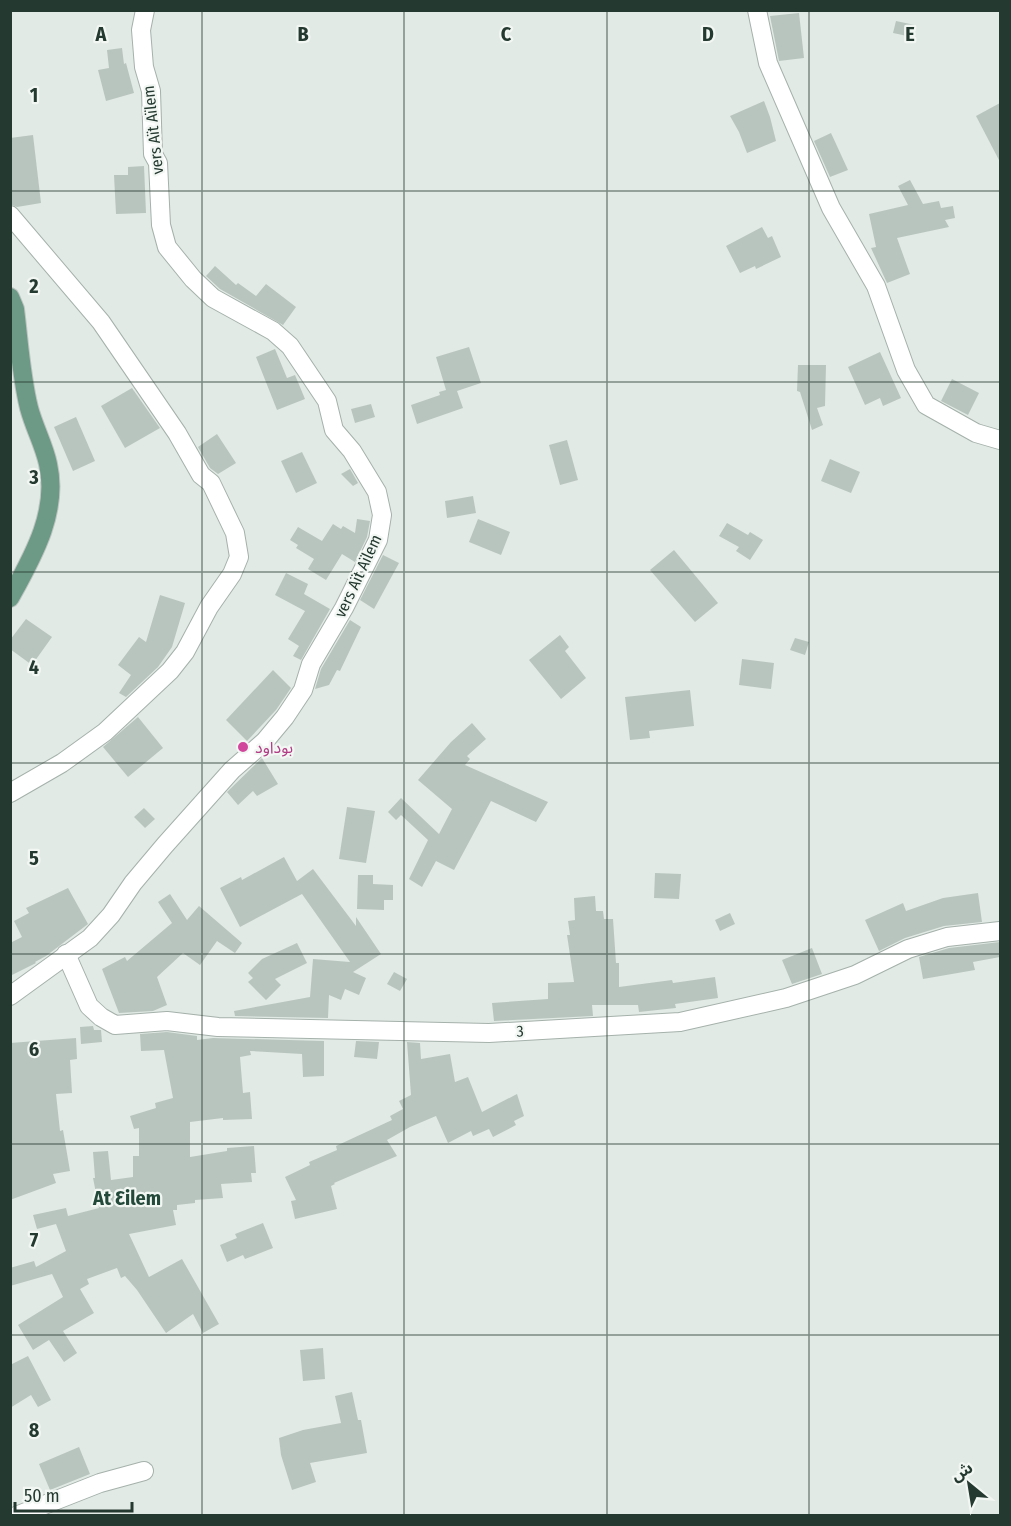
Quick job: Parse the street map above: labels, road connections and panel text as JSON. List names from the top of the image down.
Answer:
{
  "streets": {
    "street": ["vers Aït Aïlem", "3"]
  },
  "crossings": [
    ["vers Aït Aïlem", "3"]
  ],
  "districts": ["At Ɛilem"],
  "places": ["بوداود"],
  "scale_bar": "50 m",
  "north": "top left",
  "grid": {
    "columns": [
      "A",
      "B",
      "C",
      "D",
      "E"
    ],
    "rows": [
      "1",
      "2",
      "3",
      "4",
      "5",
      "6",
      "7",
      "8"
    ]
  }
}
